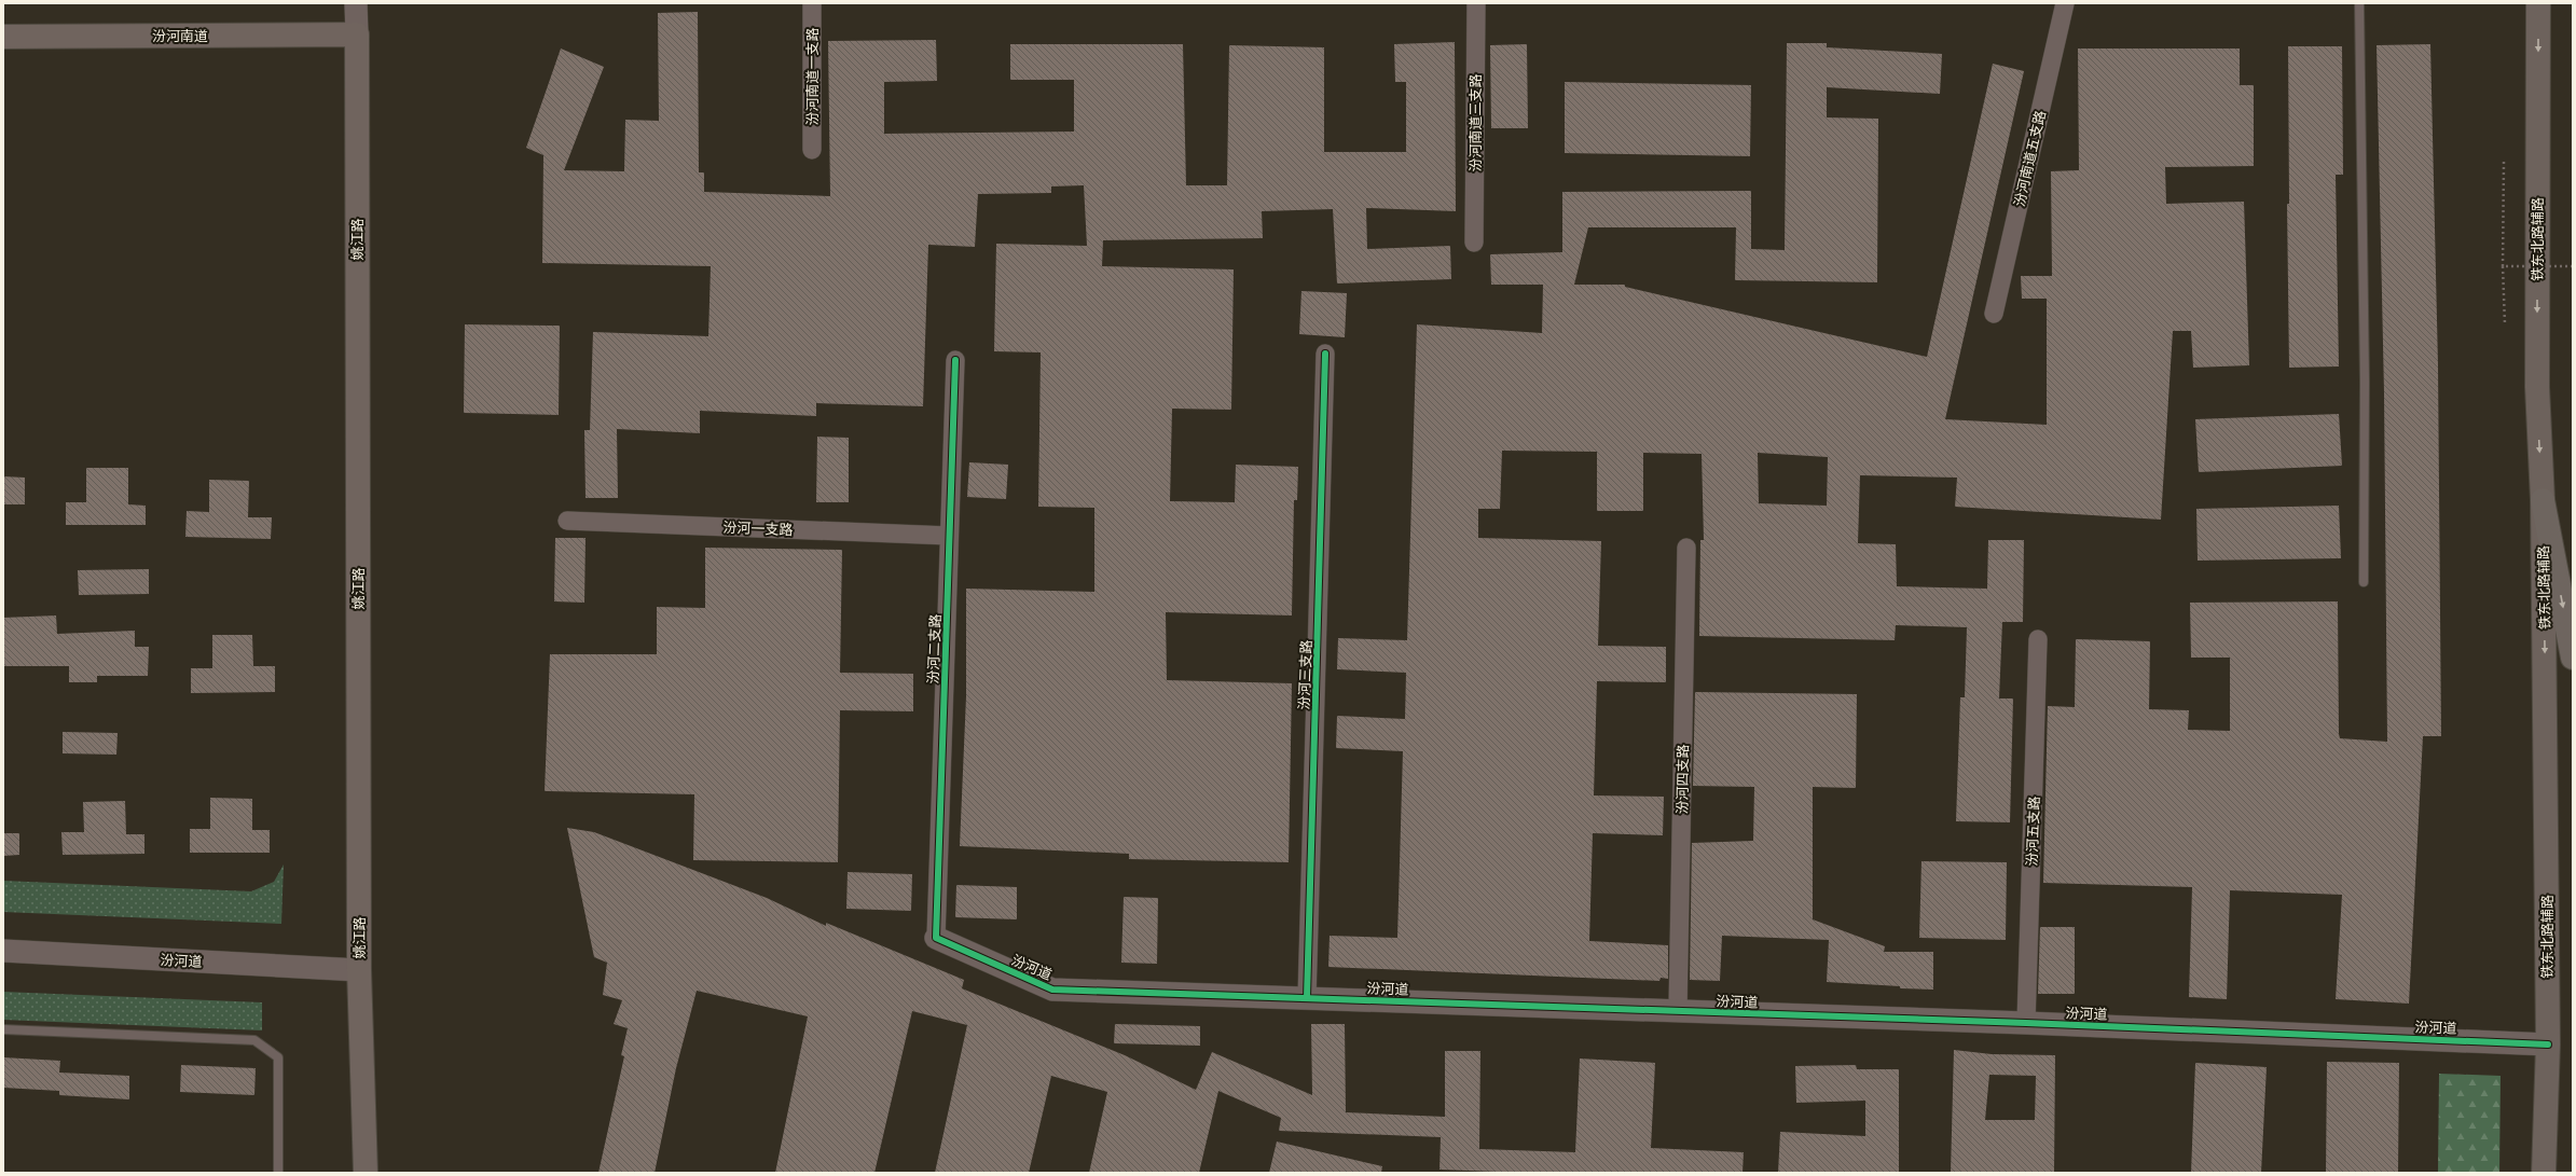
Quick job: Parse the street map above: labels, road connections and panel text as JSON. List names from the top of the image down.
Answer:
{
  "streets": {
    "main road": ["汾河南道", "姚江路", "铁东北路辅路"],
    "street": [
      "汾河南道一支路",
      "汾河南道三支路",
      "汾河南道五支路",
      "汾河一支路",
      "汾河二支路",
      "汾河三支路",
      "汾河四支路",
      "汾河五支路",
      "汾河道"
    ]
  },
  "crossings": [
    ["汾河南道", "姚江路"],
    ["姚江路", "汾河道"],
    ["铁东北路辅路", "汾河道"],
    ["汾河一支路", "汾河二支路"],
    ["汾河二支路", "汾河道"],
    ["汾河三支路", "汾河道"],
    ["汾河四支路", "汾河道"],
    ["汾河五支路", "汾河道"]
  ],
  "one_way": ["铁东北路辅路"]
}
